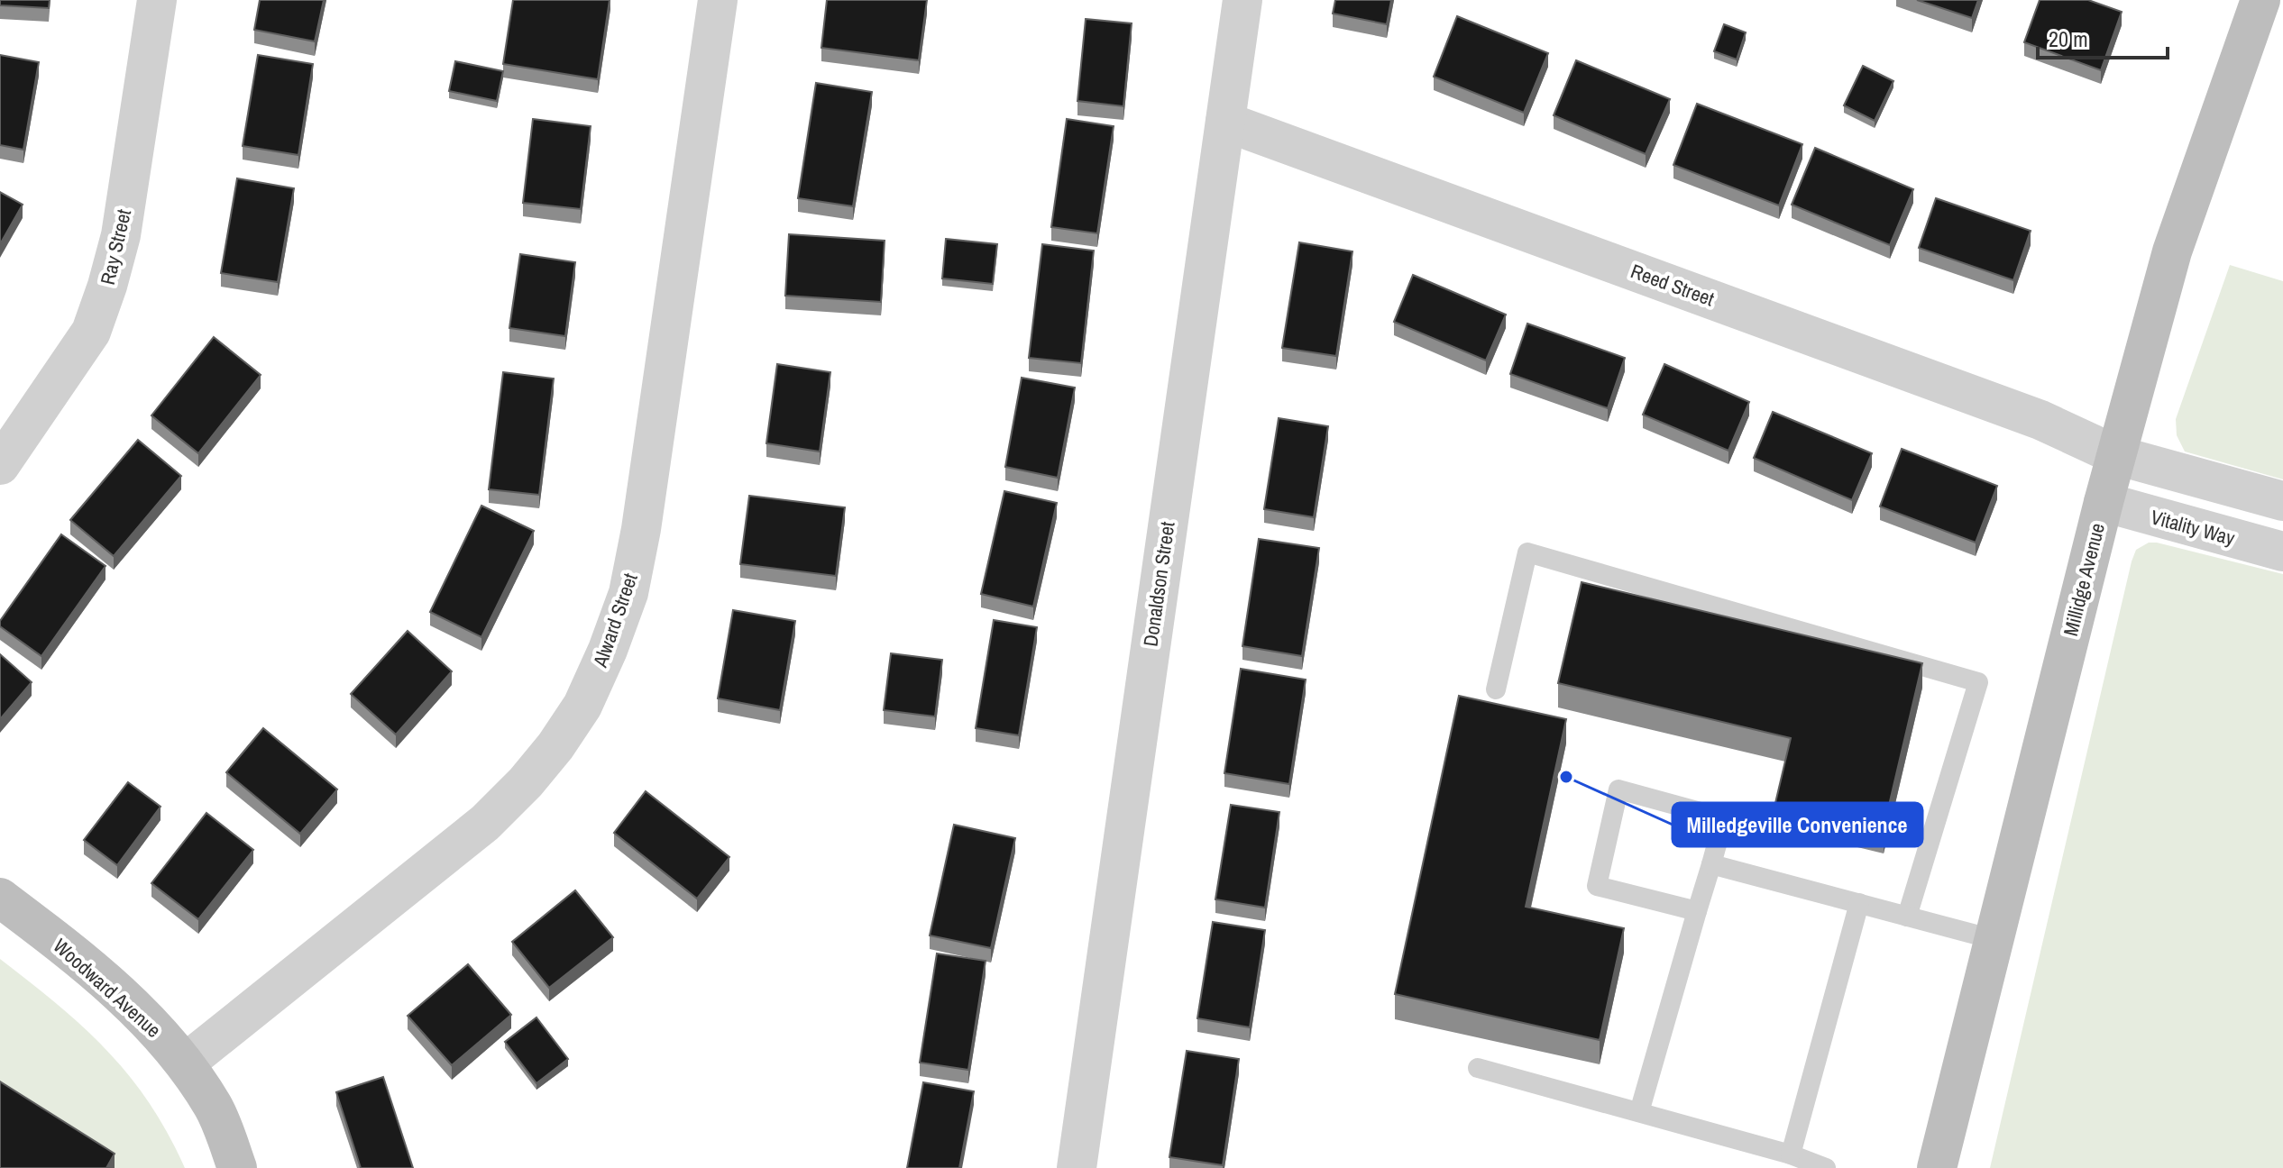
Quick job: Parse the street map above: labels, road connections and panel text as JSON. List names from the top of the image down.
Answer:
{
  "streets": {
    "street": [
      "Ray Street",
      "Reed Street",
      "Vitality Way",
      "Millidge Avenue",
      "Donaldson Street",
      "Alward Street",
      "Woodward Avenue"
    ]
  },
  "crossings": [
    ["Reed Street", "Millidge Avenue"],
    ["Reed Street", "Donaldson Street"],
    ["Vitality Way", "Millidge Avenue"],
    ["Alward Street", "Woodward Avenue"]
  ],
  "places": ["Milledgeville Convenience"],
  "scale_bar": "20 m"
}
